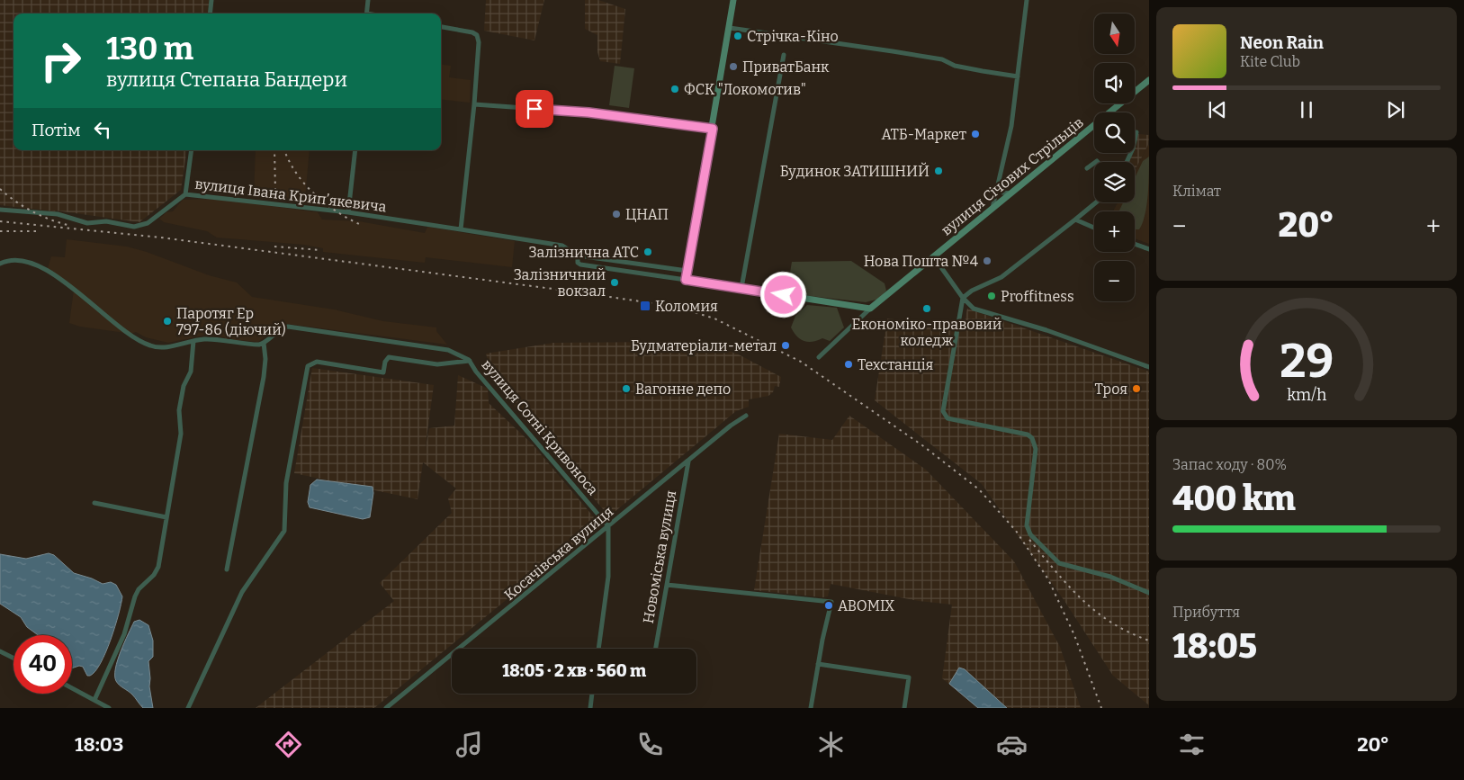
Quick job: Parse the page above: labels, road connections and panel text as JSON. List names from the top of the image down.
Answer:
{
  "streets": {
    "street": [
      "вулиця Січових Стрільців",
      "вулиця Івана Крипʼякевича",
      "вулиця Сотні Кривоноса",
      "Косачівська вулиця",
      "Новоміська вулиця"
    ]
  },
  "crossings": [
    ["вулиця Сотні Кривоноса", "Косачівська вулиця"],
    ["Косачівська вулиця", "Новоміська вулиця"]
  ],
  "places": {
    "other": [
      "Стрічка-Кіно",
      "ПриватБанк",
      "ФСК \"Локомотив\"",
      "АТБ-Маркет",
      "Будинок ЗАТИШНИЙ",
      "ЦНАП",
      "Залізнична АТС",
      "Нова Пошта №4",
      "Залізничний вокзал",
      "Proffitness",
      "Економіко-правовий коледж",
      "Паротяг Ер 797-86 (діючий)",
      "Будматеріали-метал",
      "Техстанція",
      "Вагонне депо",
      "Троя",
      "ABOMIX"
    ],
    "transit": ["Коломия"]
  },
  "north": "bottom",
  "page": {
    "map_buttons": ["+", "−"],
    "turn": ["130 m", "вулиця Степана Бандери"],
    "song": ["Neon Rain", "Kite Club"],
    "then": "Потім",
    "tile": [
      "Клімат",
      ["Запас ходу · 80%", "400 km"],
      ["Прибуття", "18:05"]
    ],
    "heat": ["−", "20°", "+"],
    "limit": "40",
    "trip": "18:05 · 2 хв · 560 m",
    "tabs": ["18:03", "20°"],
    "gauge": ["29", "km/h"]
  }
}
